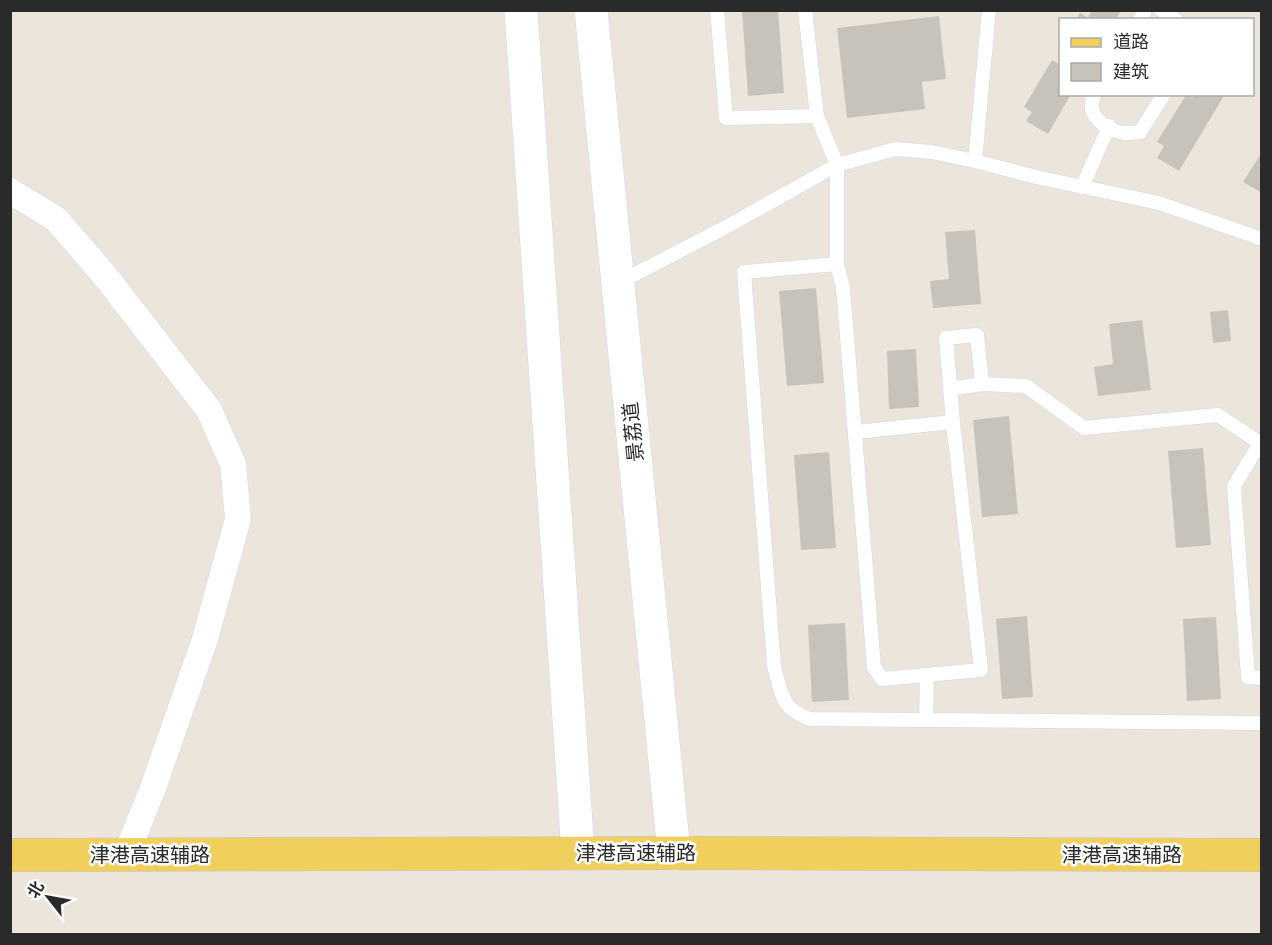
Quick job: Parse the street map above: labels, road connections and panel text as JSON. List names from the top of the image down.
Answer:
{
  "streets": {
    "main road": ["景荔道", "津港高速辅路"]
  },
  "crossings": [
    ["景荔道", "津港高速辅路"]
  ],
  "legend": ["道路", "建筑"],
  "north": "top left"
}
